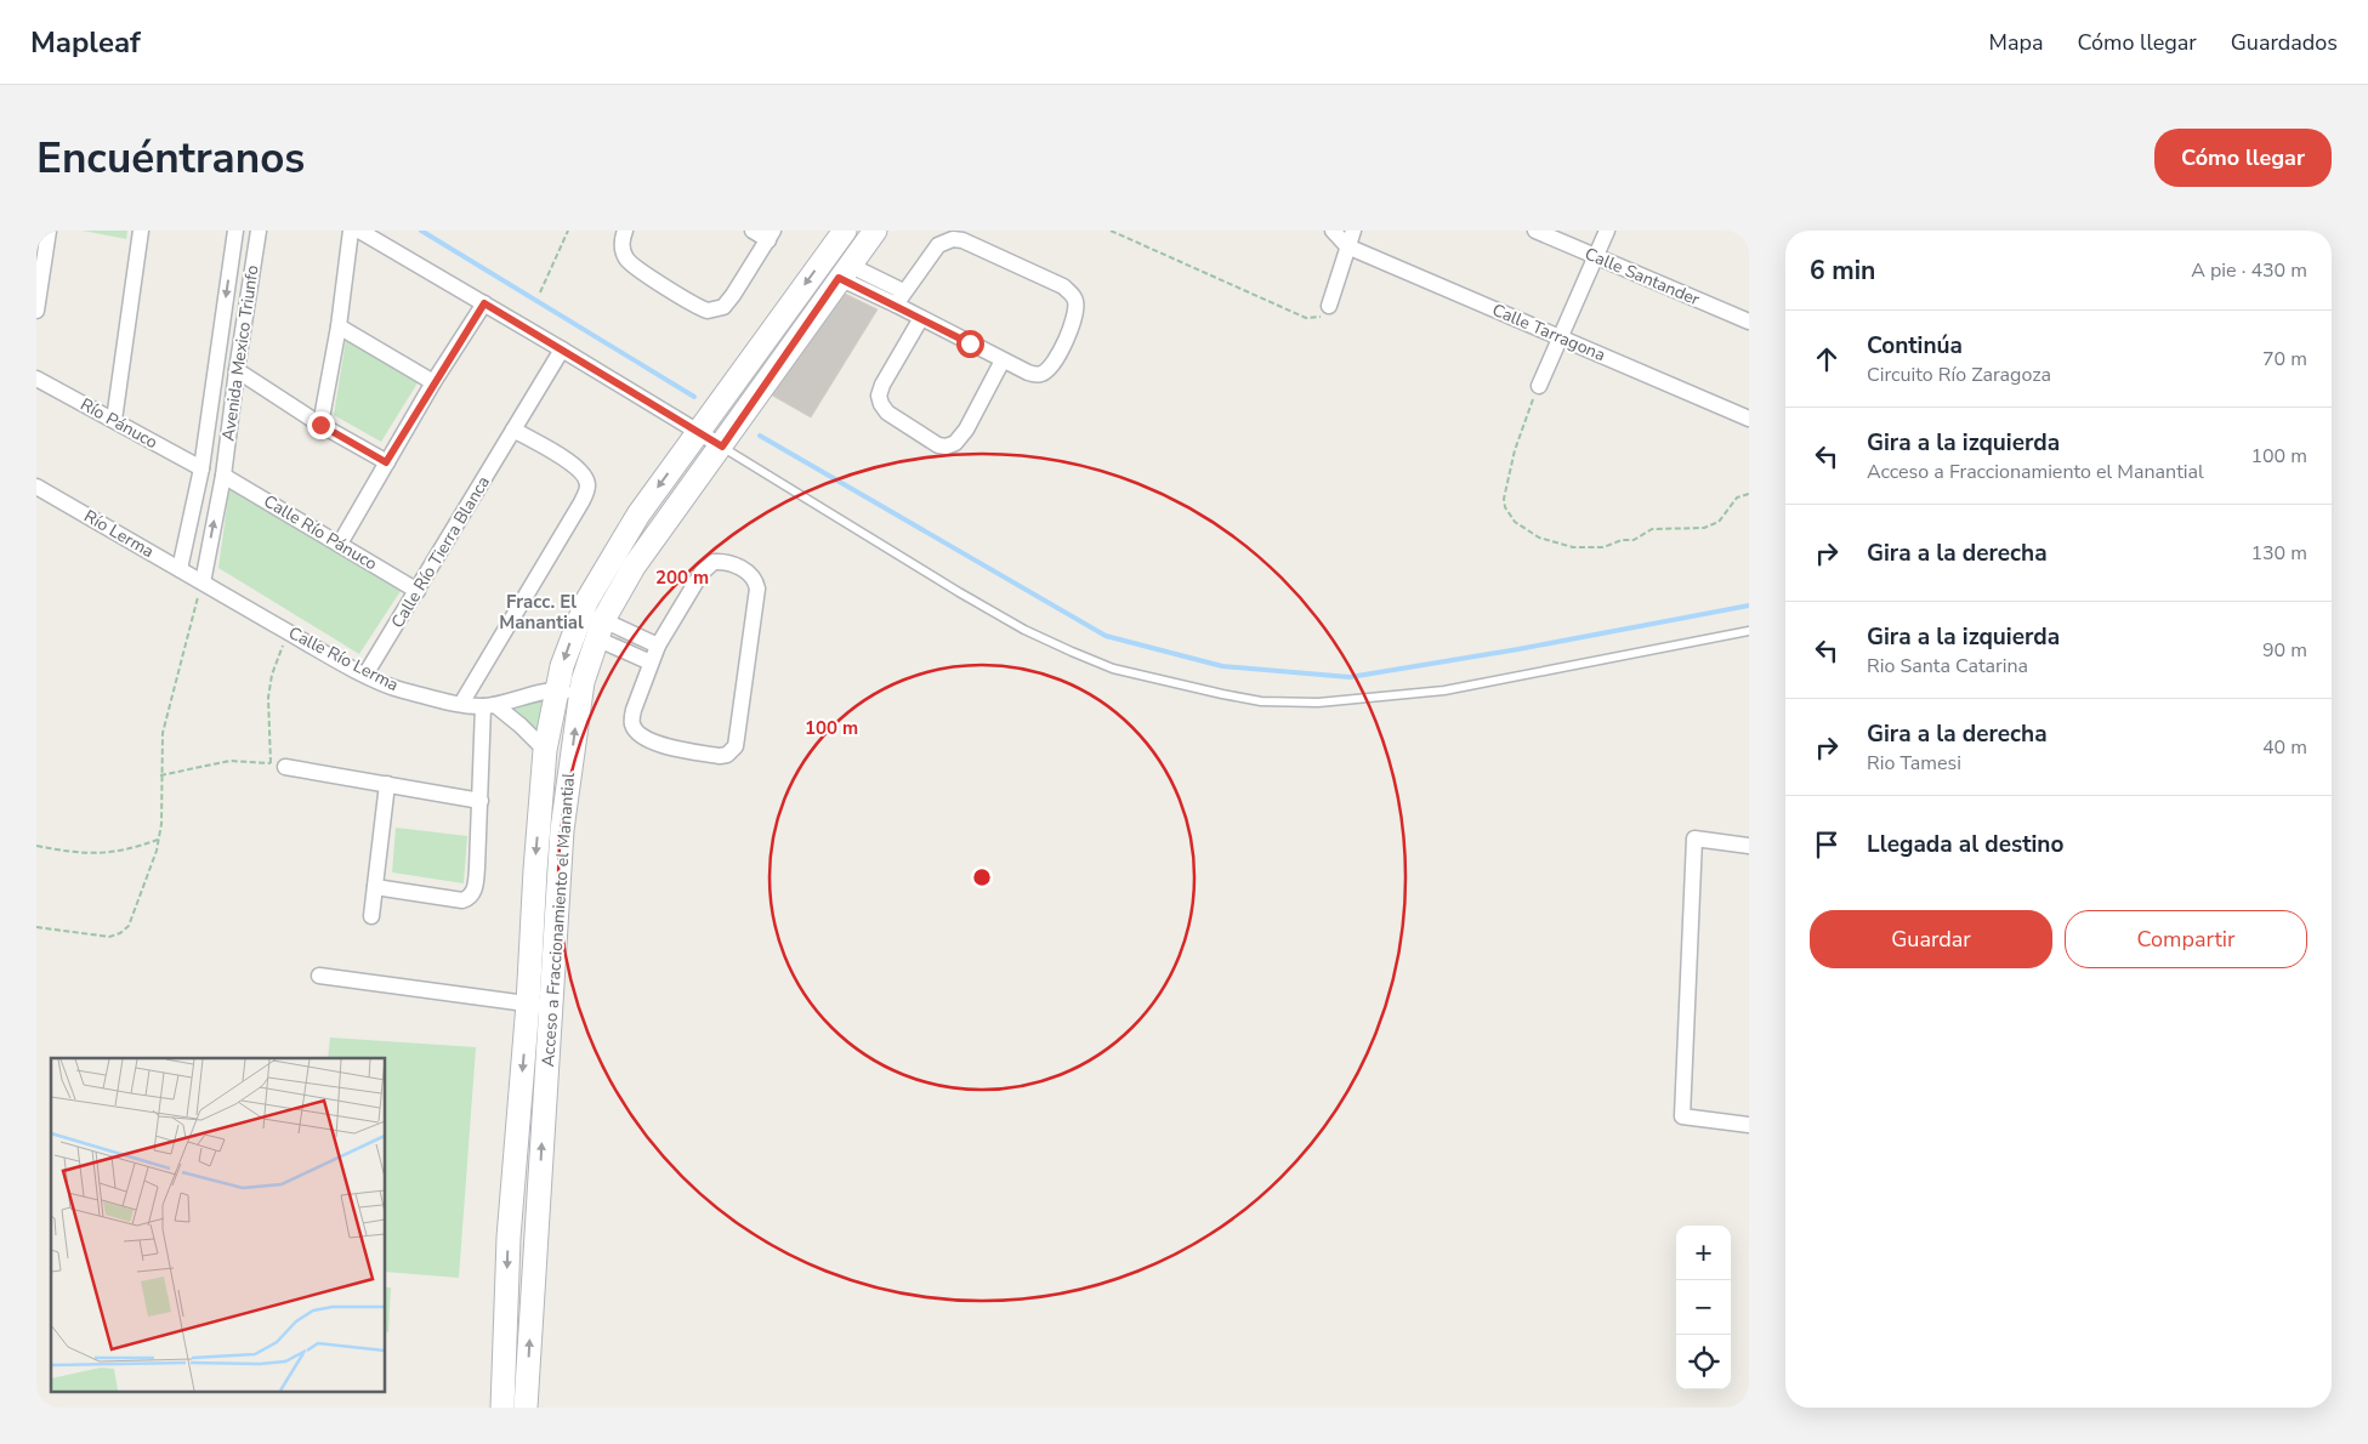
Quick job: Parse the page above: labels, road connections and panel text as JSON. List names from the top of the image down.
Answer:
{
  "streets": {
    "main road": ["Acceso a Fraccionamiento el Manantial"],
    "street": [
      "Calle Santander",
      "Calle Tarragona",
      "Avenida Mexico Triunfo",
      "Río Pánuco",
      "Calle Río Pánuco",
      "Río Lerma",
      "Calle Río Tierra Blanca",
      "Calle Río Lerma"
    ]
  },
  "crossings": [
    ["Avenida Mexico Triunfo", "Río Pánuco"],
    ["Avenida Mexico Triunfo", "Calle Río Pánuco"],
    ["Avenida Mexico Triunfo", "Río Lerma"],
    ["Avenida Mexico Triunfo", "Calle Río Lerma"],
    ["Calle Río Pánuco", "Calle Río Tierra Blanca"],
    ["Río Lerma", "Calle Río Lerma"],
    ["Calle Río Tierra Blanca", "Calle Río Lerma"],
    ["Calle Río Lerma", "Acceso a Fraccionamiento el Manantial"]
  ],
  "districts": ["Fracc. El Manantial"],
  "page": {
    "header": "Mapleaf",
    "nav": ["Mapa", "Cómo llegar", "Guardados"],
    "buttons": [
      "Cómo llegar",
      ["Guardar", "Compartir"]
    ],
    "title": "Encuéntranos",
    "heading": ["6 min", "A pie · 430 m"],
    "list": [
      ["Continúa", "Circuito Río Zaragoza", "70 m"],
      ["Gira a la izquierda", "Acceso a Fraccionamiento el Manantial", "100 m"],
      ["Gira a la derecha", "130 m"],
      ["Gira a la izquierda", "Rio Santa Catarina", "90 m"],
      ["Gira a la derecha", "Rio Tamesi", "40 m"],
      "Llegada al destino"
    ],
    "map_buttons": ["+", "−"]
  },
  "rings": ["200 m", "100 m"]
}
